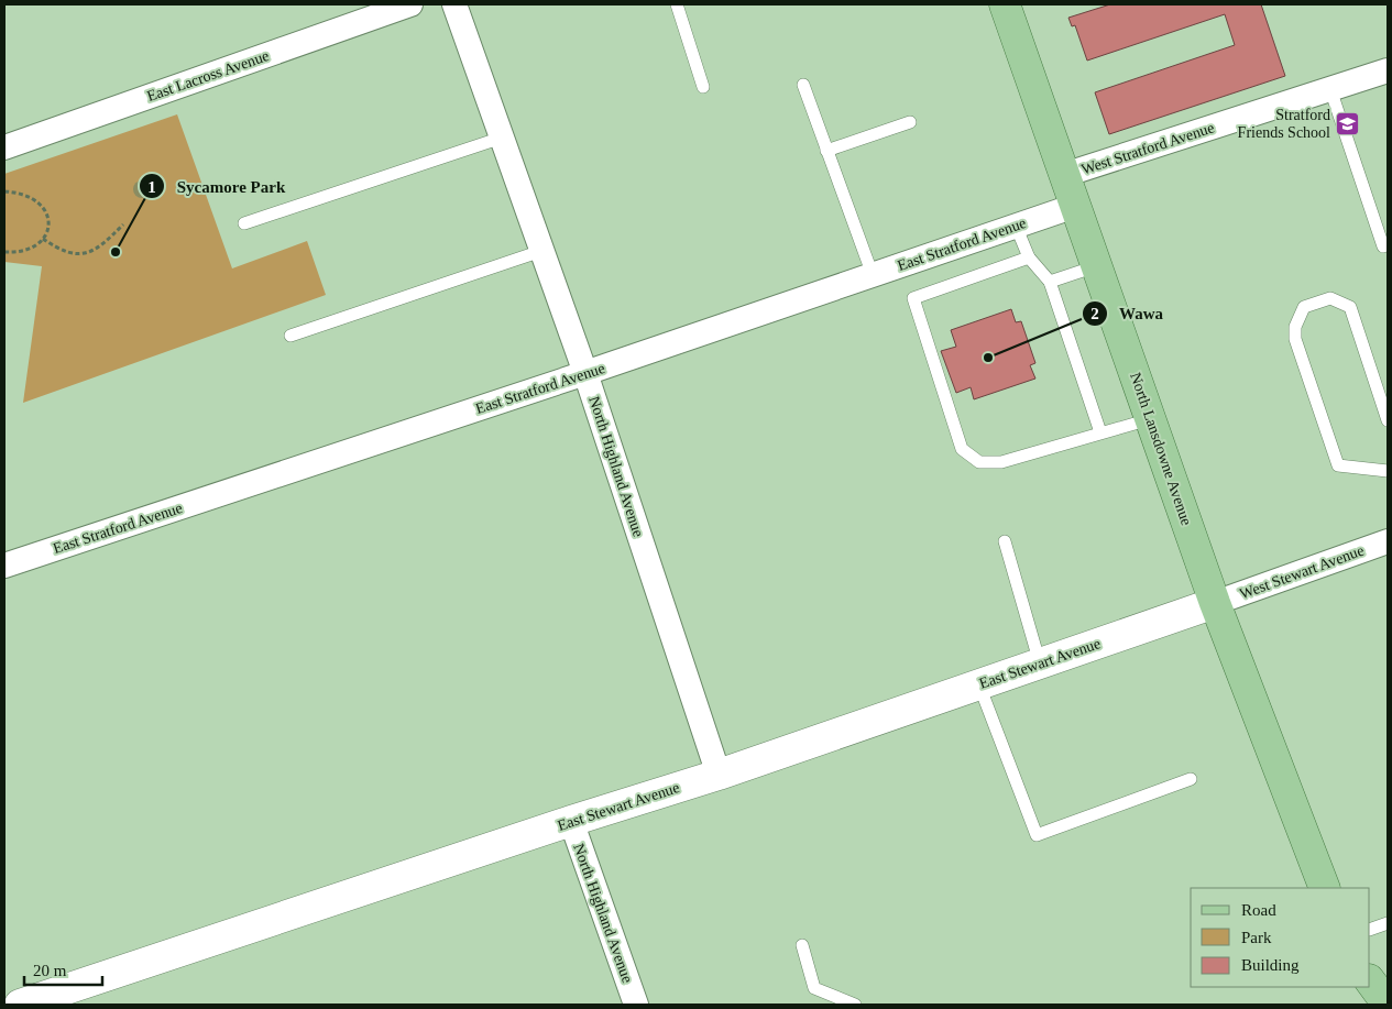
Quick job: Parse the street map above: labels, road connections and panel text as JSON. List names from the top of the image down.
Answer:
{
  "streets": {
    "main road": ["North Lansdowne Avenue"],
    "street": [
      "East Lacross Avenue",
      "West Stratford Avenue",
      "East Stratford Avenue",
      "North Highland Avenue",
      "West Stewart Avenue",
      "East Stewart Avenue"
    ]
  },
  "crossings": [
    ["West Stratford Avenue", "North Lansdowne Avenue"],
    ["East Stratford Avenue", "North Lansdowne Avenue"],
    ["East Stratford Avenue", "North Highland Avenue"],
    ["North Lansdowne Avenue", "West Stewart Avenue"],
    ["North Lansdowne Avenue", "East Stewart Avenue"],
    ["North Highland Avenue", "East Stewart Avenue"],
    ["West Stewart Avenue", "East Stewart Avenue"]
  ],
  "places": {
    "school or university": ["Stratford Friends School"],
    "other": ["Sycamore Park", "Wawa"]
  },
  "legend": ["Road", "Park", "Building"],
  "scale_bar": "20 m"
}
